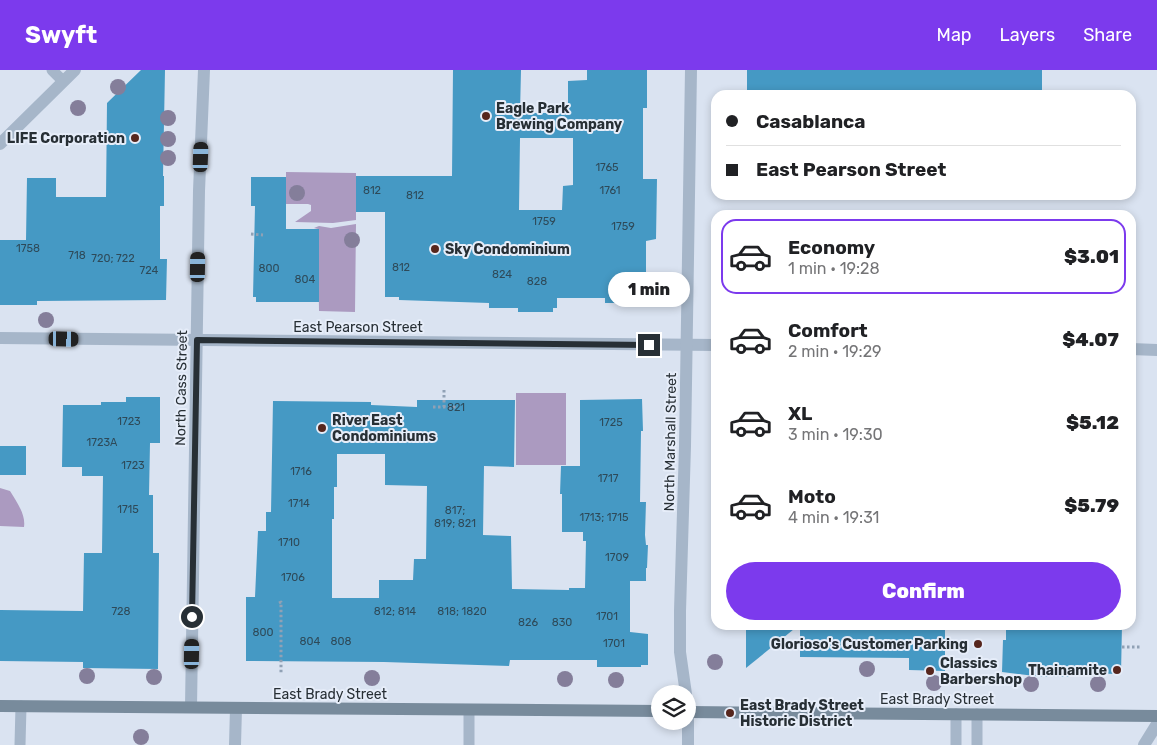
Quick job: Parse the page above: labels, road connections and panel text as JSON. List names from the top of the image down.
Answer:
{
  "streets": {
    "main road": ["East Brady Street"],
    "street": ["East Pearson Street", "North Cass Street", "North Marshall Street"]
  },
  "crossings": [
    ["East Pearson Street", "North Cass Street"],
    ["East Pearson Street", "North Marshall Street"],
    ["North Cass Street", "East Brady Street"]
  ],
  "places": [
    "Eagle Park Brewing Company",
    "LIFE Corporation",
    "Sky Condominium",
    "River East Condominiums",
    "Glorioso's Customer Parking",
    "Thainamite",
    "Classics Barbershop",
    "East Brady Street Historic District"
  ],
  "house_numbers": [
    "1765",
    "812",
    "1761",
    "812",
    "1759",
    "1759",
    "1758",
    "718",
    "720; 722",
    "812",
    "800",
    "724",
    "824",
    "804",
    "828",
    "821",
    "1723",
    "1725",
    "1723A",
    "1723",
    "1716",
    "1717",
    "1714",
    "1715",
    "817; 819; 821",
    "1713; 1715",
    "1710",
    "1709",
    "1706",
    "728",
    "812; 814",
    "818; 1820",
    "1701",
    "826",
    "830",
    "800",
    "804",
    "808",
    "1701"
  ],
  "page": {
    "header": "Swyft",
    "nav": ["Map", "Layers", "Share"],
    "banner": ["Casablanca", "East Pearson Street"],
    "list": [
      {
        "name": "Economy",
        "note": "1 min · 19:28",
        "value": "$3.01"
      },
      {
        "name": "Comfort",
        "note": "2 min · 19:29",
        "value": "$4.07"
      },
      {
        "name": "XL",
        "note": "3 min · 19:30",
        "value": "$5.12"
      },
      {
        "name": "Moto",
        "note": "4 min · 19:31",
        "value": "$5.79"
      }
    ],
    "bubble": "1 min",
    "buttons": "Confirm"
  }
}
